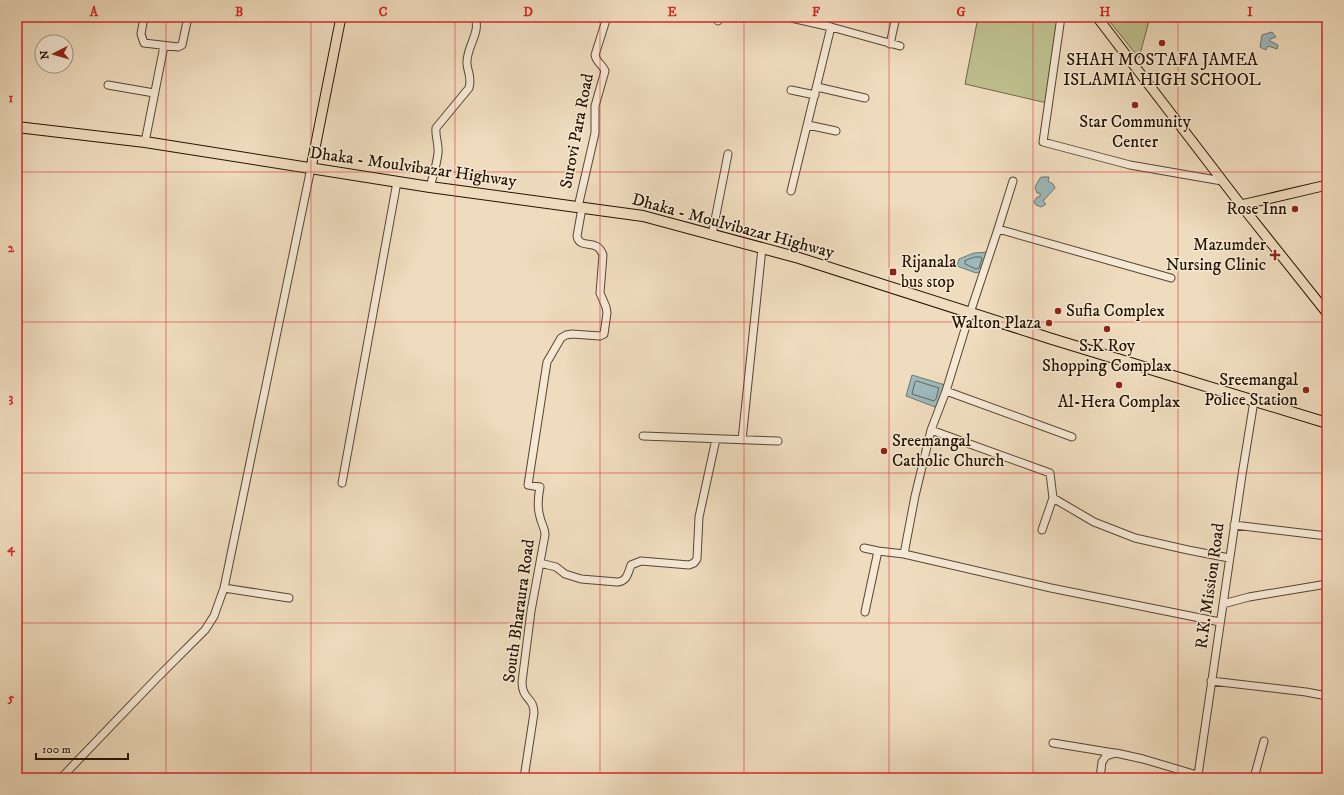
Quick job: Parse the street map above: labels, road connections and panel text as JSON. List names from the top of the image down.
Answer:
{
  "streets": {
    "highway": ["Dhaka - Moulvibazar Highway"],
    "street": ["Surovi Para Road", "R.K. Mission Road", "South Bharaura Road"]
  },
  "crossings": [
    ["Surovi Para Road", "Dhaka - Moulvibazar Highway"],
    ["Surovi Para Road", "South Bharaura Road"],
    ["Dhaka - Moulvibazar Highway", "R.K. Mission Road"],
    ["Dhaka - Moulvibazar Highway", "South Bharaura Road"]
  ],
  "places": {
    "other": [
      "SHAH MOSTAFA JAMEA ISLAMIA HIGH SCHOOL",
      "Star Community Center",
      "Rose Inn",
      "Sufia Complex",
      "Walton Plaza",
      "S.K Roy Shopping Complax",
      "Al-Hera Complax",
      "Sreemangal Police Station",
      "Sreemangal Catholic Church"
    ],
    "health": ["Mazumder Nursing Clinic"],
    "transit": ["Rijanala bus stop"]
  },
  "scale_bar": "100 m",
  "north": "left",
  "grid": {
    "columns": [
      "A",
      "B",
      "C",
      "D",
      "E",
      "F",
      "G",
      "H",
      "I"
    ],
    "rows": [
      "1",
      "2",
      "3",
      "4",
      "5"
    ]
  }
}
